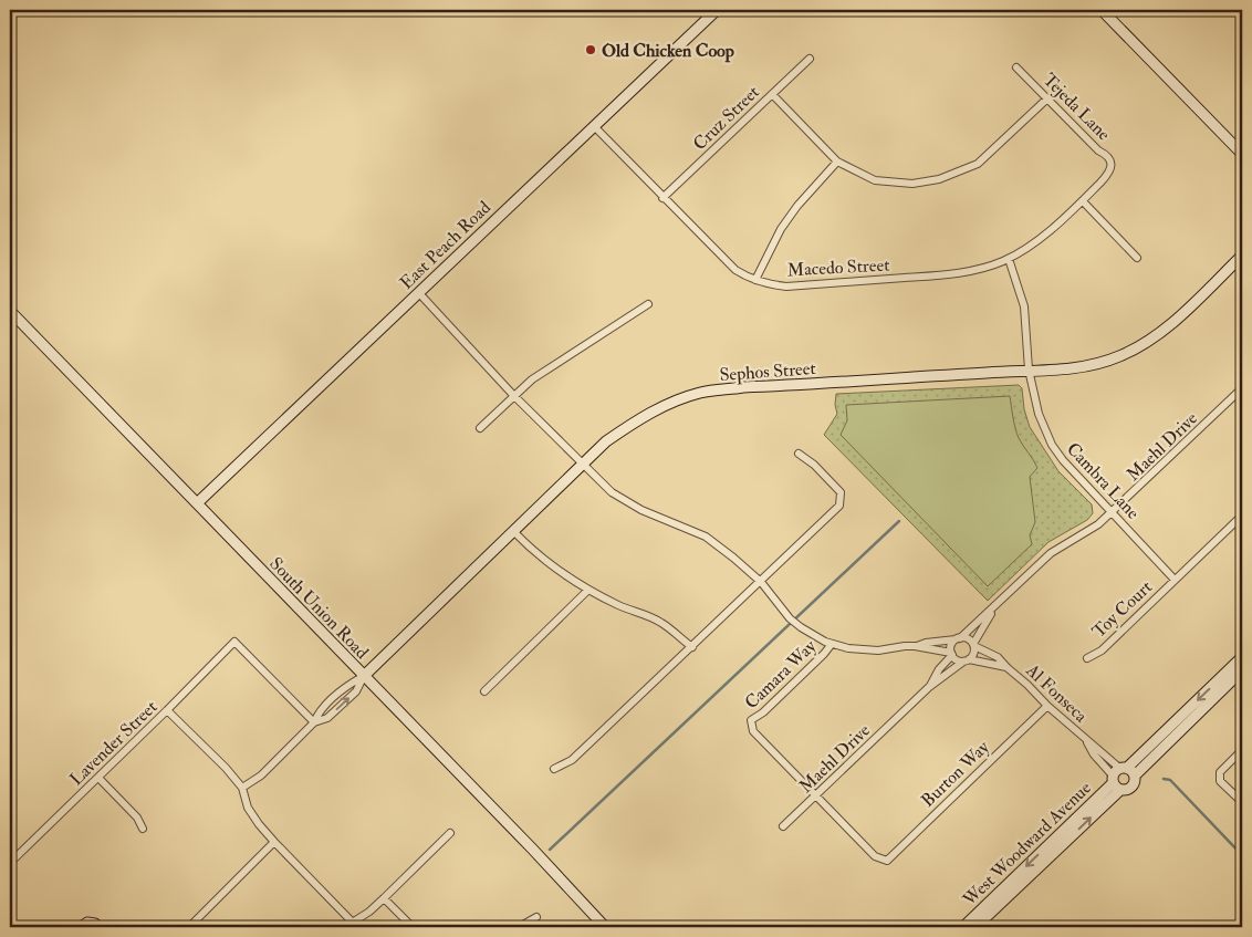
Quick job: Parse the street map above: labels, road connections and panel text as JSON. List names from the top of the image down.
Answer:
{
  "streets": {
    "street": [
      "Tejeda Lane",
      "Cruz Street",
      "East Peach Road",
      "Macedo Street",
      "Sephos Street",
      "Maehl Drive",
      "Cambra Lane",
      "South Union Road",
      "Toy Court",
      "Camara Way",
      "Al Fonseca",
      "Lavender Street",
      "Burton Way",
      "West Woodward Avenue"
    ]
  },
  "crossings": [
    ["Tejeda Lane", "Macedo Street"],
    ["Cruz Street", "Macedo Street"],
    ["East Peach Road", "Macedo Street"],
    ["East Peach Road", "South Union Road"],
    ["Macedo Street", "Cambra Lane"],
    ["Sephos Street", "Cambra Lane"],
    ["Sephos Street", "South Union Road"],
    ["Maehl Drive", "Cambra Lane"],
    ["Maehl Drive", "Camara Way"],
    ["Maehl Drive", "Al Fonseca"],
    ["Maehl Drive", "Burton Way"],
    ["Cambra Lane", "Toy Court"],
    ["Camara Way", "Burton Way"],
    ["Al Fonseca", "Burton Way"],
    ["Al Fonseca", "West Woodward Avenue"]
  ],
  "places": ["Old Chicken Coop"]
}
